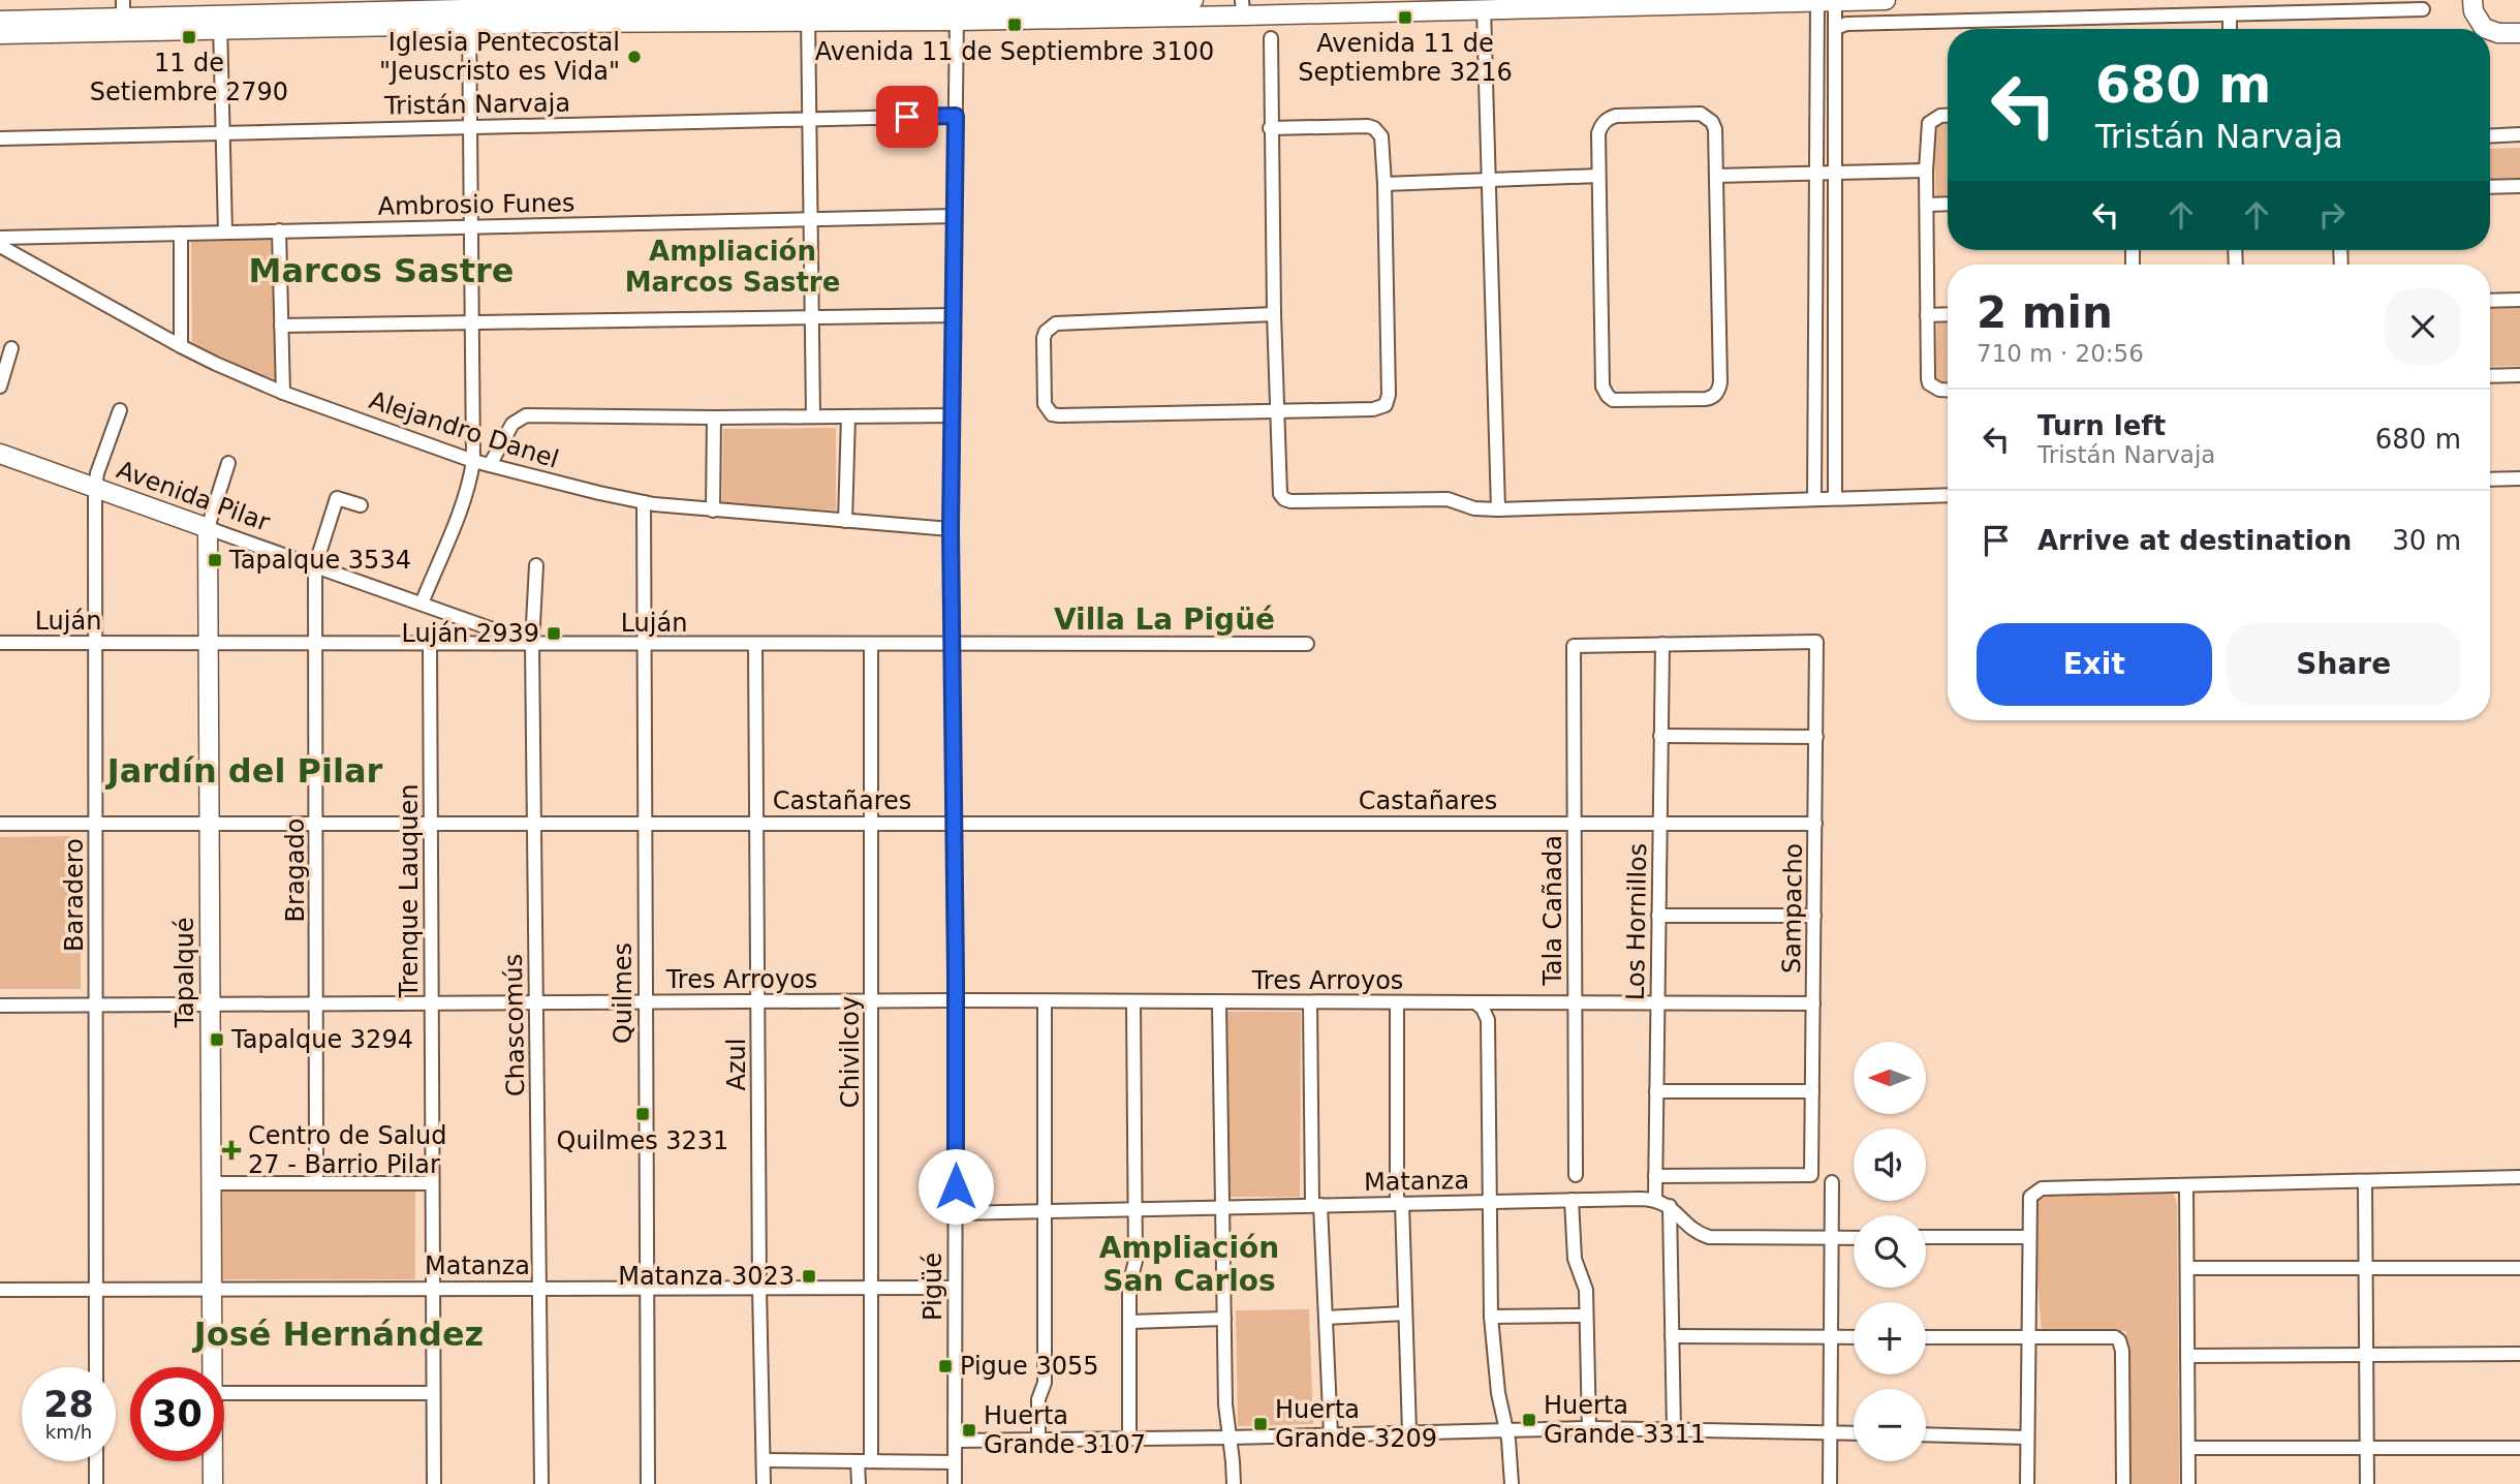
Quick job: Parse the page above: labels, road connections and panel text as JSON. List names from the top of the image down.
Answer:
{
  "streets": {
    "main road": ["Avenida Pilar", "Tapalqué"],
    "street": [
      "Tristán Narvaja",
      "Ambrosio Funes",
      "Alejandro Danel",
      "Luján",
      "Castañares",
      "Bragado",
      "Trenque Lauquen",
      "Baradero",
      "Sampacho",
      "Tala Cañada",
      "Los Hornillos",
      "Tres Arroyos",
      "Quilmes",
      "Chascomús",
      "Chivilcoy",
      "Azul",
      "Matanza",
      "Pigüé"
    ]
  },
  "crossings": [
    ["Tristán Narvaja", "Pigüé"],
    ["Ambrosio Funes", "Pigüé"],
    ["Alejandro Danel", "Quilmes"],
    ["Alejandro Danel", "Pigüé"],
    ["Avenida Pilar", "Luján"],
    ["Avenida Pilar", "Bragado"],
    ["Avenida Pilar", "Baradero"],
    ["Avenida Pilar", "Tapalqué"],
    ["Avenida Pilar", "Chascomús"],
    ["Luján", "Bragado"],
    ["Luján", "Trenque Lauquen"],
    ["Luján", "Baradero"],
    ["Luján", "Tapalqué"],
    ["Luján", "Quilmes"],
    ["Luján", "Chascomús"],
    ["Luján", "Chivilcoy"],
    ["Luján", "Azul"],
    ["Luján", "Pigüé"],
    ["Castañares", "Bragado"],
    ["Castañares", "Trenque Lauquen"],
    ["Castañares", "Baradero"],
    ["Castañares", "Sampacho"],
    ["Castañares", "Tala Cañada"],
    ["Castañares", "Los Hornillos"],
    ["Castañares", "Tapalqué"],
    ["Castañares", "Quilmes"],
    ["Castañares", "Chascomús"],
    ["Castañares", "Chivilcoy"],
    ["Castañares", "Azul"],
    ["Castañares", "Pigüé"],
    ["Bragado", "Tres Arroyos"],
    ["Trenque Lauquen", "Tres Arroyos"],
    ["Trenque Lauquen", "Matanza"],
    ["Baradero", "Tres Arroyos"],
    ["Baradero", "Matanza"],
    ["Sampacho", "Tala Cañada"],
    ["Sampacho", "Los Hornillos"],
    ["Sampacho", "Tres Arroyos"],
    ["Tala Cañada", "Los Hornillos"],
    ["Tala Cañada", "Tres Arroyos"],
    ["Los Hornillos", "Tres Arroyos"],
    ["Los Hornillos", "Matanza"],
    ["Tapalqué", "Tres Arroyos"],
    ["Tapalqué", "Matanza"],
    ["Tres Arroyos", "Quilmes"],
    ["Tres Arroyos", "Chascomús"],
    ["Tres Arroyos", "Chivilcoy"],
    ["Tres Arroyos", "Azul"],
    ["Tres Arroyos", "Pigüé"],
    ["Quilmes", "Matanza"],
    ["Chascomús", "Matanza"],
    ["Chivilcoy", "Matanza"],
    ["Azul", "Matanza"],
    ["Matanza", "Pigüé"]
  ],
  "districts": [
    "Ampliación Marcos Sastre",
    "Marcos Sastre",
    "Villa La Pigüé",
    "Jardín del Pilar",
    "Ampliación San Carlos",
    "José Hernández"
  ],
  "places": {
    "transit": [
      "Avenida 11 de Septiembre 3216",
      "Avenida 11 de Septiembre 3100",
      "11 de Setiembre 2790",
      "Tapalque 3534",
      "Luján 2939",
      "Tapalque 3294",
      "Quilmes 3231",
      "Matanza 3023",
      "Pigue 3055",
      "Huerta Grande 3311",
      "Huerta Grande 3209",
      "Huerta Grande 3107"
    ],
    "other": ["Iglesia Pentecostal \"Jeuscristo es Vida\""],
    "health": ["Centro de Salud 27 - Barrio Pilar"]
  },
  "north": "left",
  "page": {
    "turn": ["680 m", "Tristán Narvaja"],
    "heading": ["2 min", "710 m · 20:56"],
    "list": [
      {
        "name": "Turn left",
        "note": "Tristán Narvaja",
        "value": "680 m"
      },
      {
        "name": "Arrive at destination",
        "value": "30 m"
      }
    ],
    "buttons": ["Exit", "Share"],
    "map_buttons": ["+", "−"],
    "speed": "28 km/h",
    "limit": "30"
  }
}
